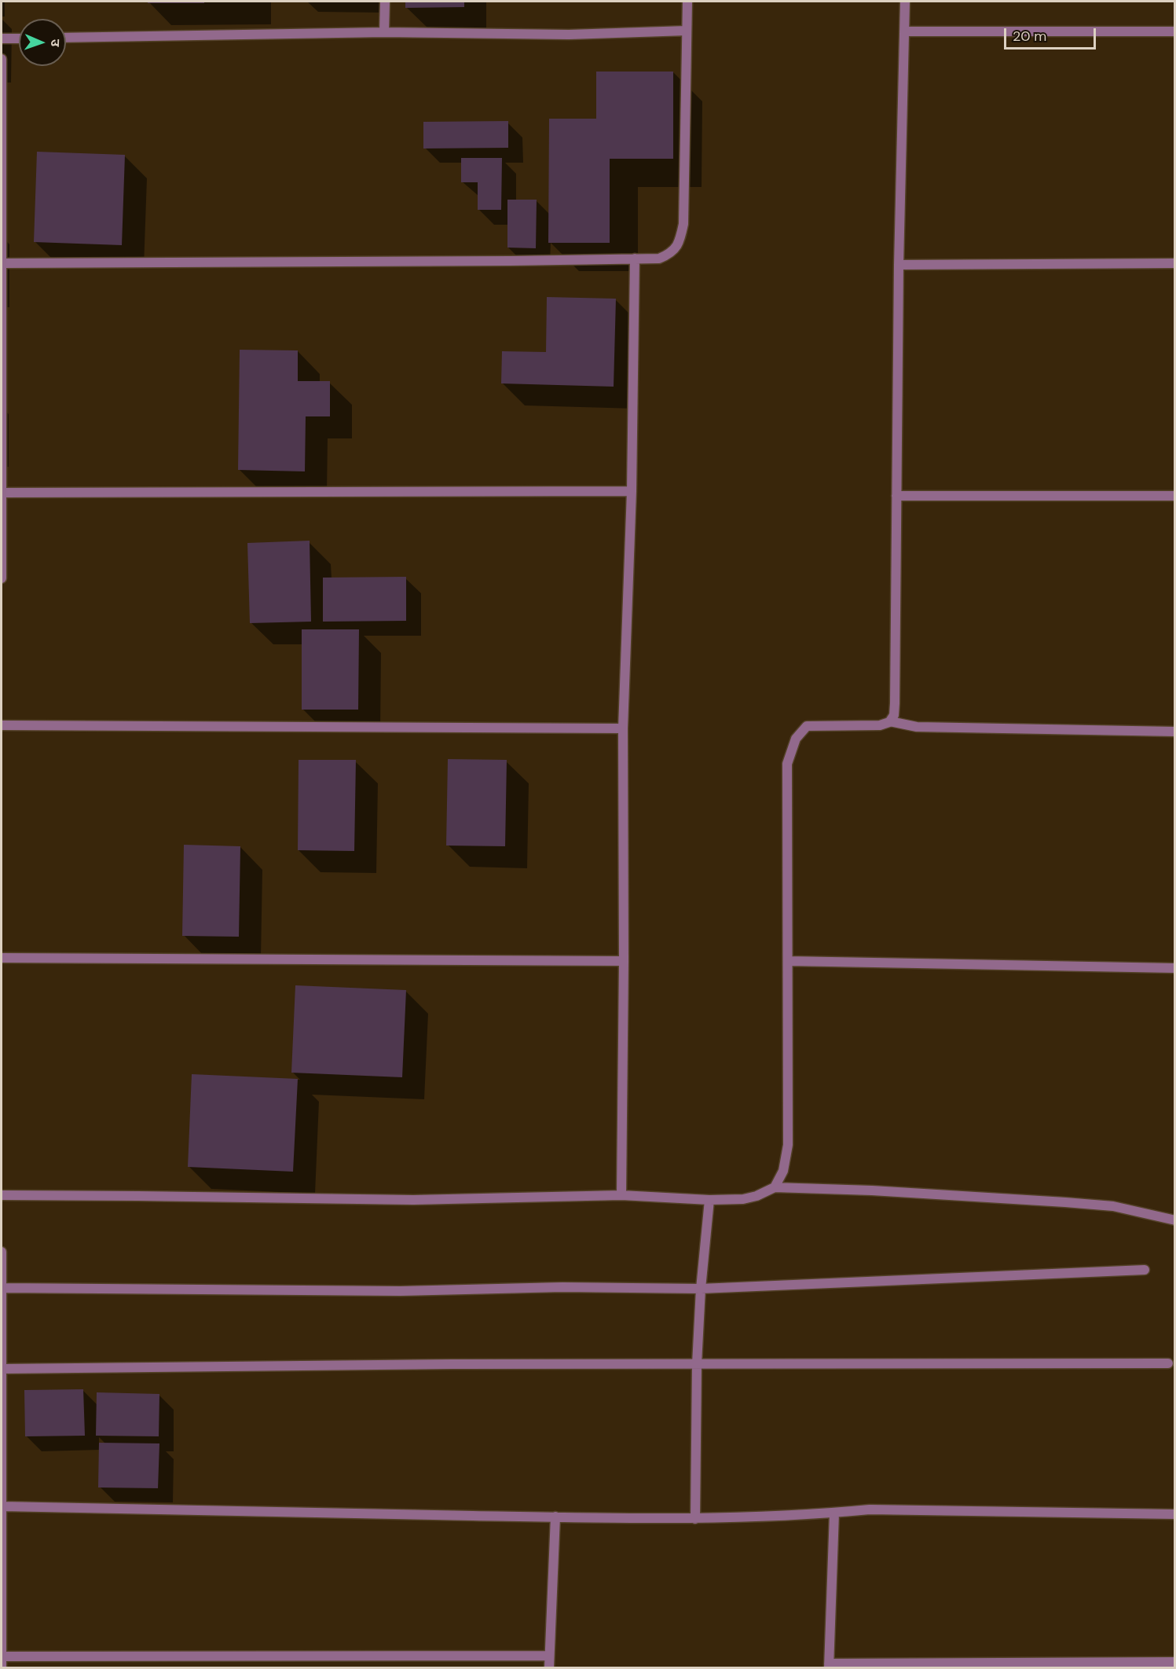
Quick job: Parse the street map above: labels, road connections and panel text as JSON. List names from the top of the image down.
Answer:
{
  "scale_bar": "20 m",
  "north": "right"
}
